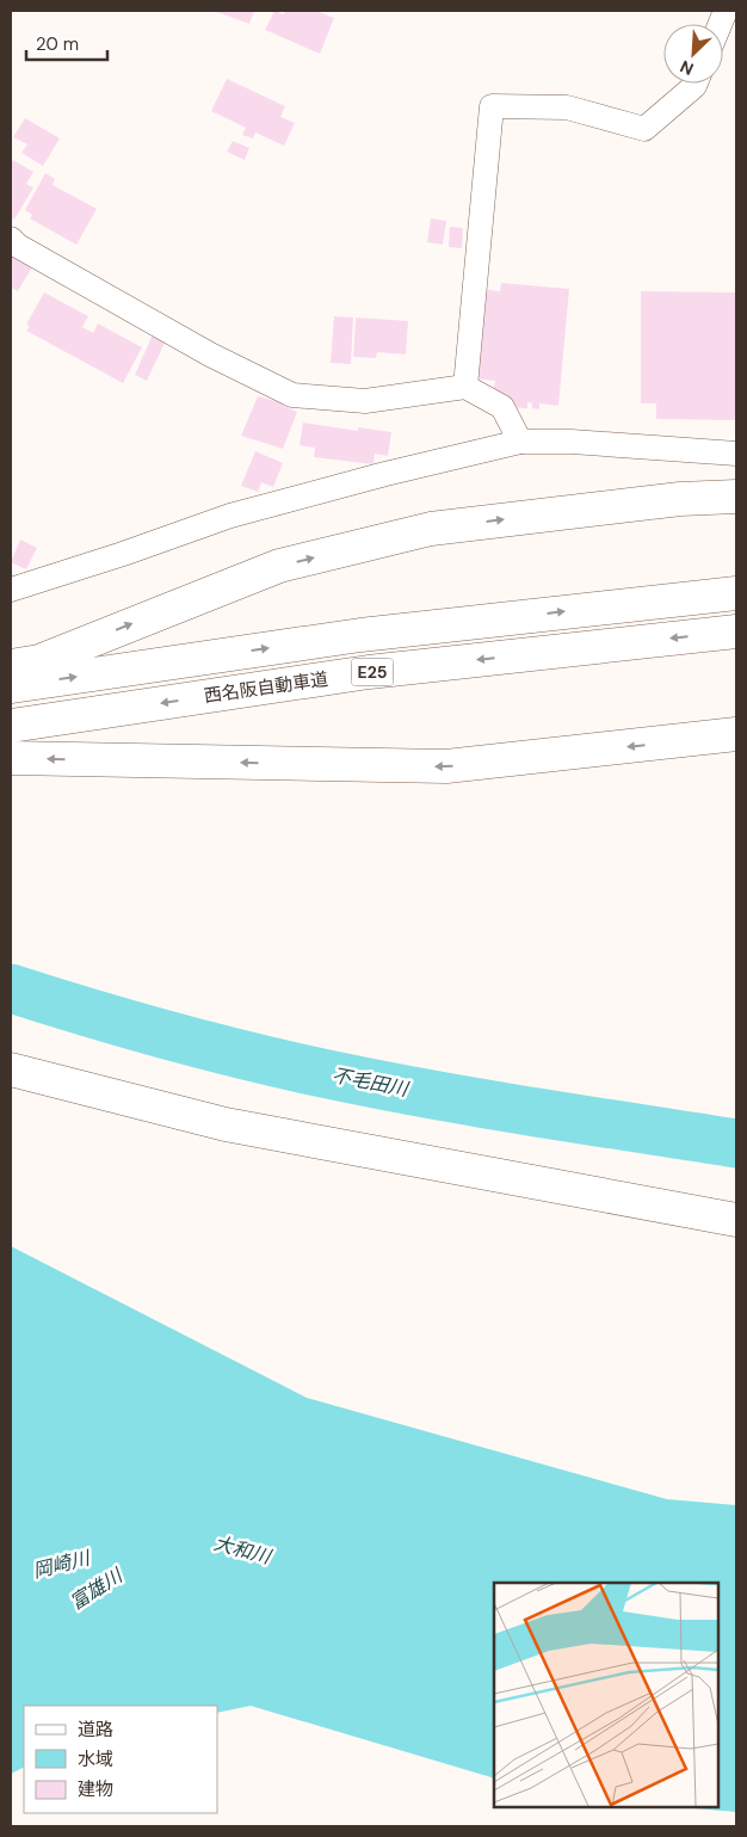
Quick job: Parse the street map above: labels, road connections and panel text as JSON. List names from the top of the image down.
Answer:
{
  "streets": {
    "main road": ["E25", "西名阪自動車道"]
  },
  "water": [
    "不毛田川",
    "大和川",
    "岡崎川",
    "富雄川"
  ],
  "legend": ["道路", "水域", "建物"],
  "scale_bar": "20 m",
  "north": "bottom left"
}
